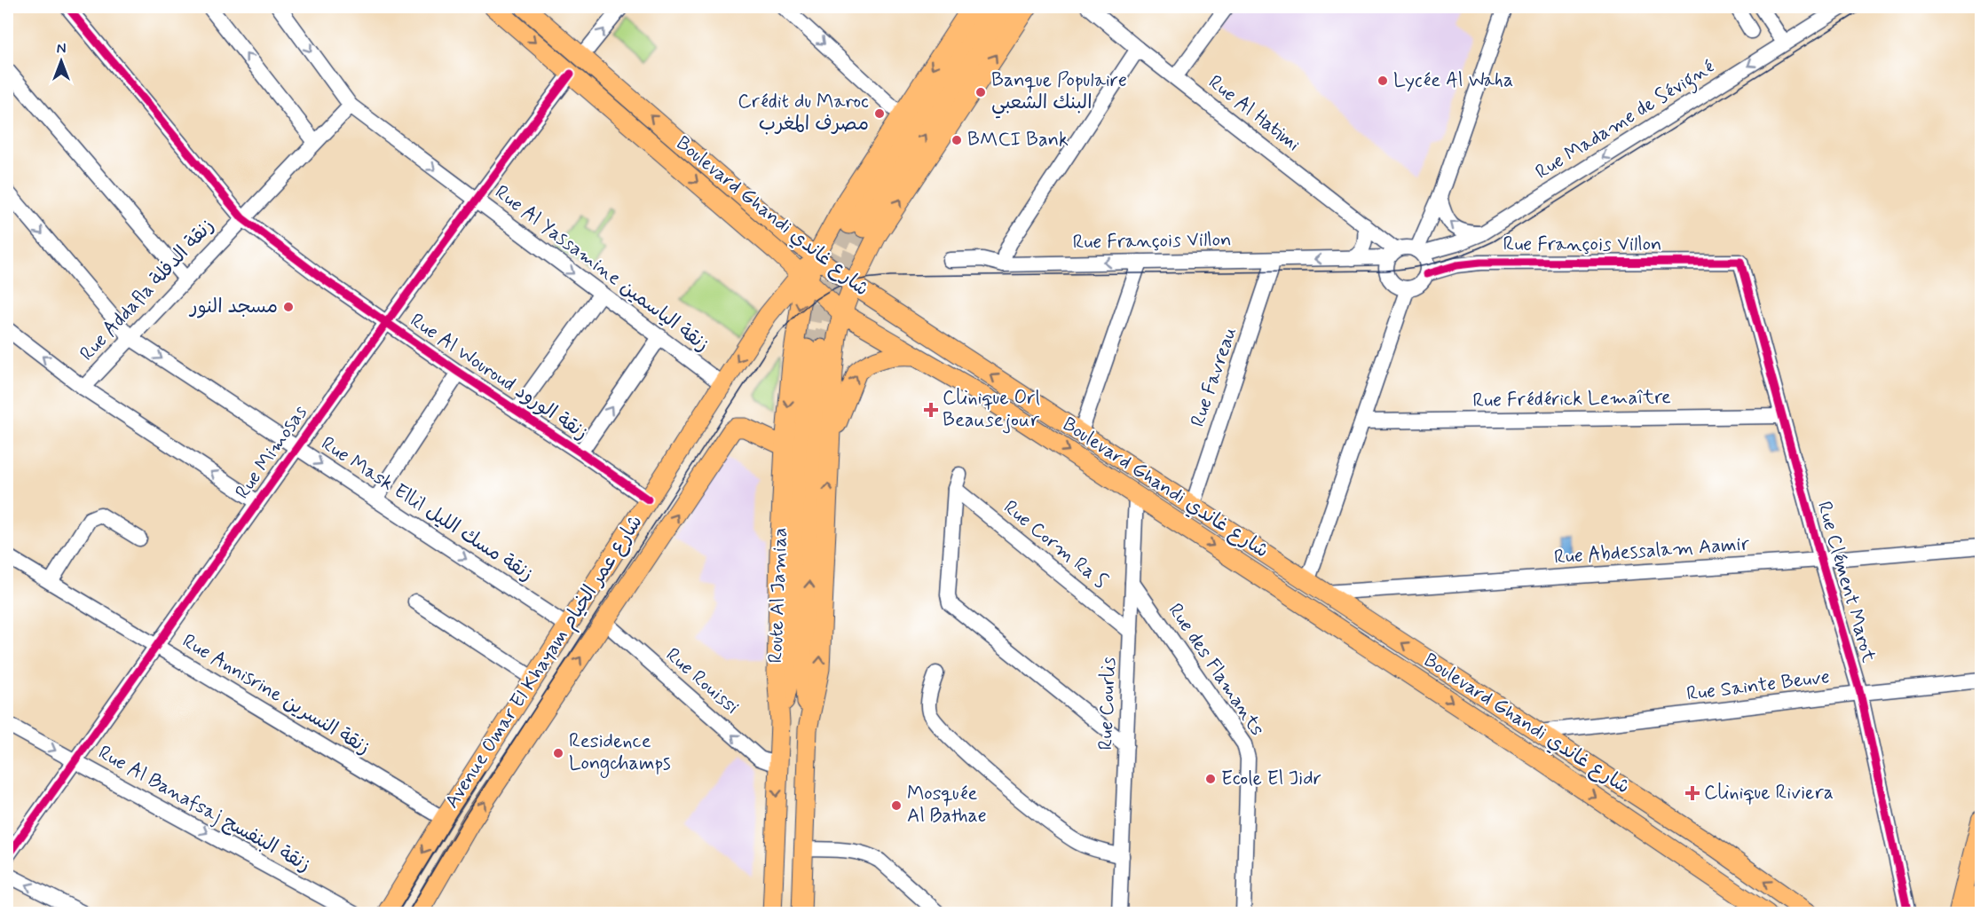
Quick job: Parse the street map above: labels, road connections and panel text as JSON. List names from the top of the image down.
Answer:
{
  "streets": {
    "main road": ["Boulevard Ghandi شارع غاندي", "Route Al Jamiaa", "Avenue Omar El Khayam شارع عمر الخيام"],
    "street": [
      "Rue Al Hatimi",
      "Rue Madame de Sévigné",
      "Rue François Villon",
      "Rue Al Yassamine زنقة الياسمين",
      "Rue Addafla زنقة الدفلة",
      "Rue Al Wouroud زنقة الورود",
      "Rue Favreau",
      "Rue Frédérick Lemaître",
      "Rue Mimosas",
      "Rue Mask Ellil زنقة مسك الليل",
      "Rue Corm Ra S",
      "Rue Abdessalam Aamir",
      "Rue Clément Marot",
      "Rue des Flamants",
      "Rue Rouissi",
      "Rue Sainte Beuve",
      "Rue Annisrine زنقة النسرين",
      "Rue Courlis",
      "Rue Al Banafsaj زنقة البنفسج"
    ]
  },
  "crossings": [
    ["Rue Al Hatimi", "Rue Madame de Sévigné"],
    ["Rue Al Hatimi", "Rue François Villon"],
    ["Rue Madame de Sévigné", "Rue François Villon"],
    ["Boulevard Ghandi شارع غاندي", "Rue Favreau"],
    ["Boulevard Ghandi شارع غاندي", "Rue Mimosas"],
    ["Boulevard Ghandi شارع غاندي", "Rue Abdessalam Aamir"],
    ["Boulevard Ghandi شارع غاندي", "Route Al Jamiaa"],
    ["Boulevard Ghandi شارع غاندي", "Avenue Omar El Khayam شارع عمر الخيام"],
    ["Boulevard Ghandi شارع غاندي", "Rue Sainte Beuve"],
    ["Boulevard Ghandi شارع غاندي", "Rue Courlis"],
    ["Rue François Villon", "Rue Favreau"],
    ["Rue François Villon", "Rue Clément Marot"],
    ["Rue Al Yassamine زنقة الياسمين", "Rue Addafla زنقة الدفلة"],
    ["Rue Al Yassamine زنقة الياسمين", "Rue Mimosas"],
    ["Rue Al Yassamine زنقة الياسمين", "Avenue Omar El Khayam شارع عمر الخيام"],
    ["Rue Addafla زنقة الدفلة", "Rue Al Wouroud زنقة الورود"],
    ["Rue Addafla زنقة الدفلة", "Rue Mask Ellil زنقة مسك الليل"],
    ["Rue Al Wouroud زنقة الورود", "Rue Mimosas"],
    ["Rue Al Wouroud زنقة الورود", "Avenue Omar El Khayam شارع عمر الخيام"],
    ["Rue Frédérick Lemaître", "Rue Clément Marot"],
    ["Rue Mimosas", "Rue Mask Ellil زنقة مسك الليل"],
    ["Rue Mimosas", "Rue Annisrine زنقة النسرين"],
    ["Rue Mimosas", "Rue Al Banafsaj زنقة البنفسج"],
    ["Rue Mask Ellil زنقة مسك الليل", "Avenue Omar El Khayam شارع عمر الخيام"],
    ["Rue Corm Ra S", "Rue Courlis"],
    ["Rue Abdessalam Aamir", "Rue Clément Marot"],
    ["Rue Clément Marot", "Rue Sainte Beuve"],
    ["Route Al Jamiaa", "Avenue Omar El Khayam شارع عمر الخيام"],
    ["Route Al Jamiaa", "Rue Rouissi"],
    ["Avenue Omar El Khayam شارع عمر الخيام", "Rue Rouissi"],
    ["Avenue Omar El Khayam شارع عمر الخيام", "Rue Annisrine زنقة النسرين"],
    ["Rue des Flamants", "Rue Courlis"]
  ],
  "one_way": [
    "Rue Madame de Sévigné",
    "Rue Al Yassamine زنقة الياسمين",
    "Rue Rouissi",
    "Rue Al Banafsaj زنقة البنفسج"
  ],
  "places": {
    "other": [
      "Lycée Al Waha",
      "Banque Populaire البنك الشعبي",
      "Crédit du Maroc مصرف المغرب",
      "BMCI Bank",
      "مسجد النور",
      "Residence Longchamps",
      "Ecole El Jidr",
      "Mosquée Al Bathae"
    ],
    "health": ["Clinique Orl Beausejour", "Clinique Riviera"]
  },
  "north": "top"
}
